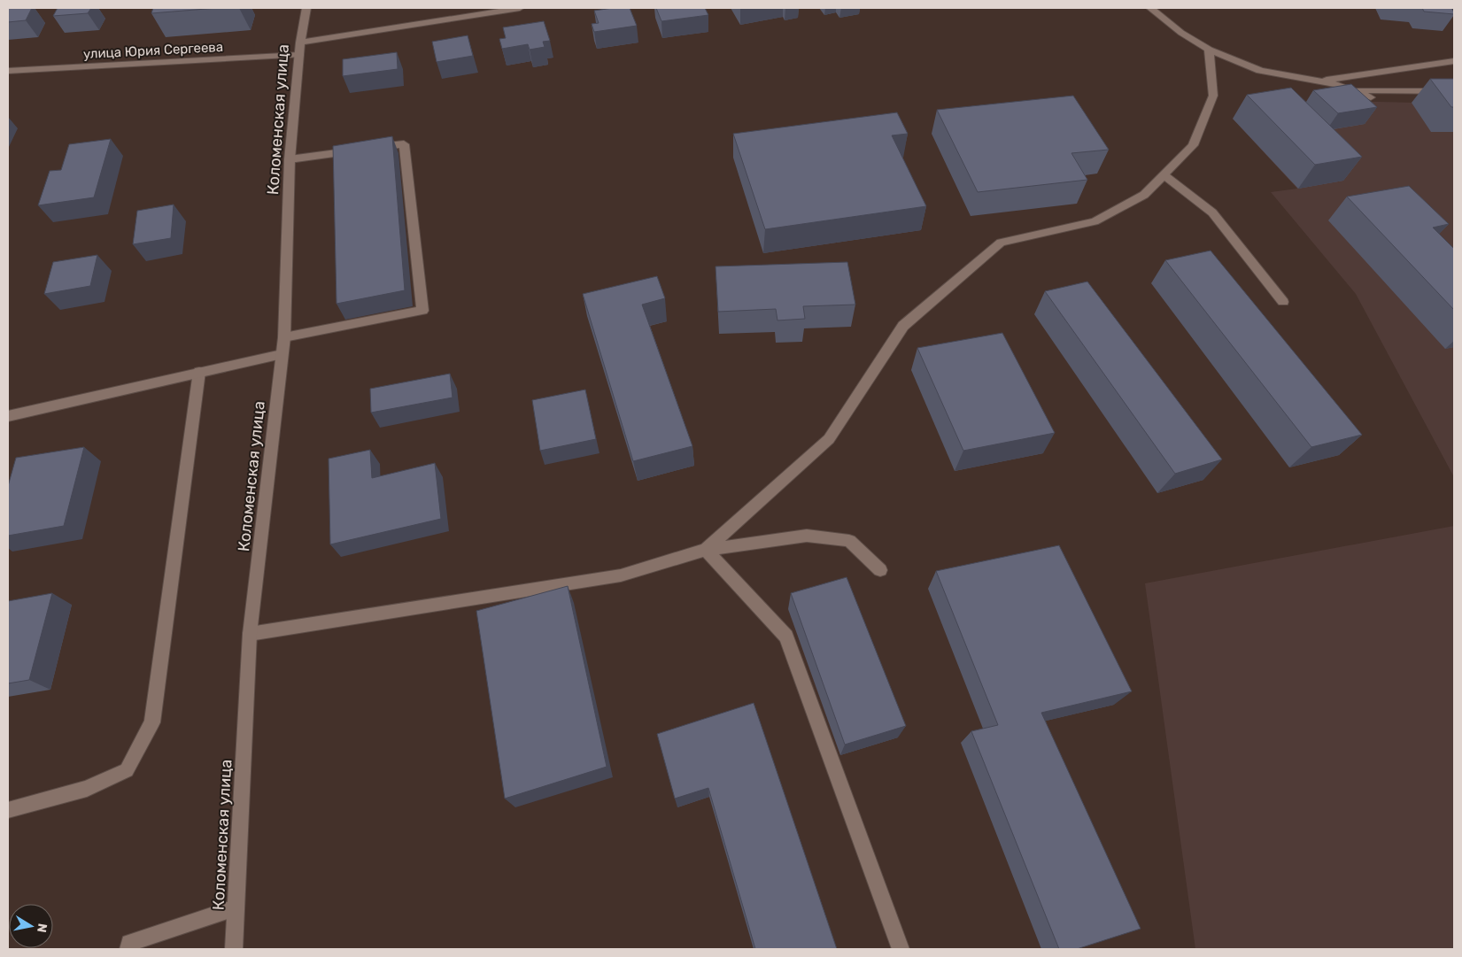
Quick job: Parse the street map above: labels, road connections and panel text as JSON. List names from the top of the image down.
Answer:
{
  "streets": {
    "street": ["улица Юрия Сергеева", "Коломенская улица"]
  },
  "crossings": [
    ["улица Юрия Сергеева", "Коломенская улица"]
  ],
  "north": "right"
}
